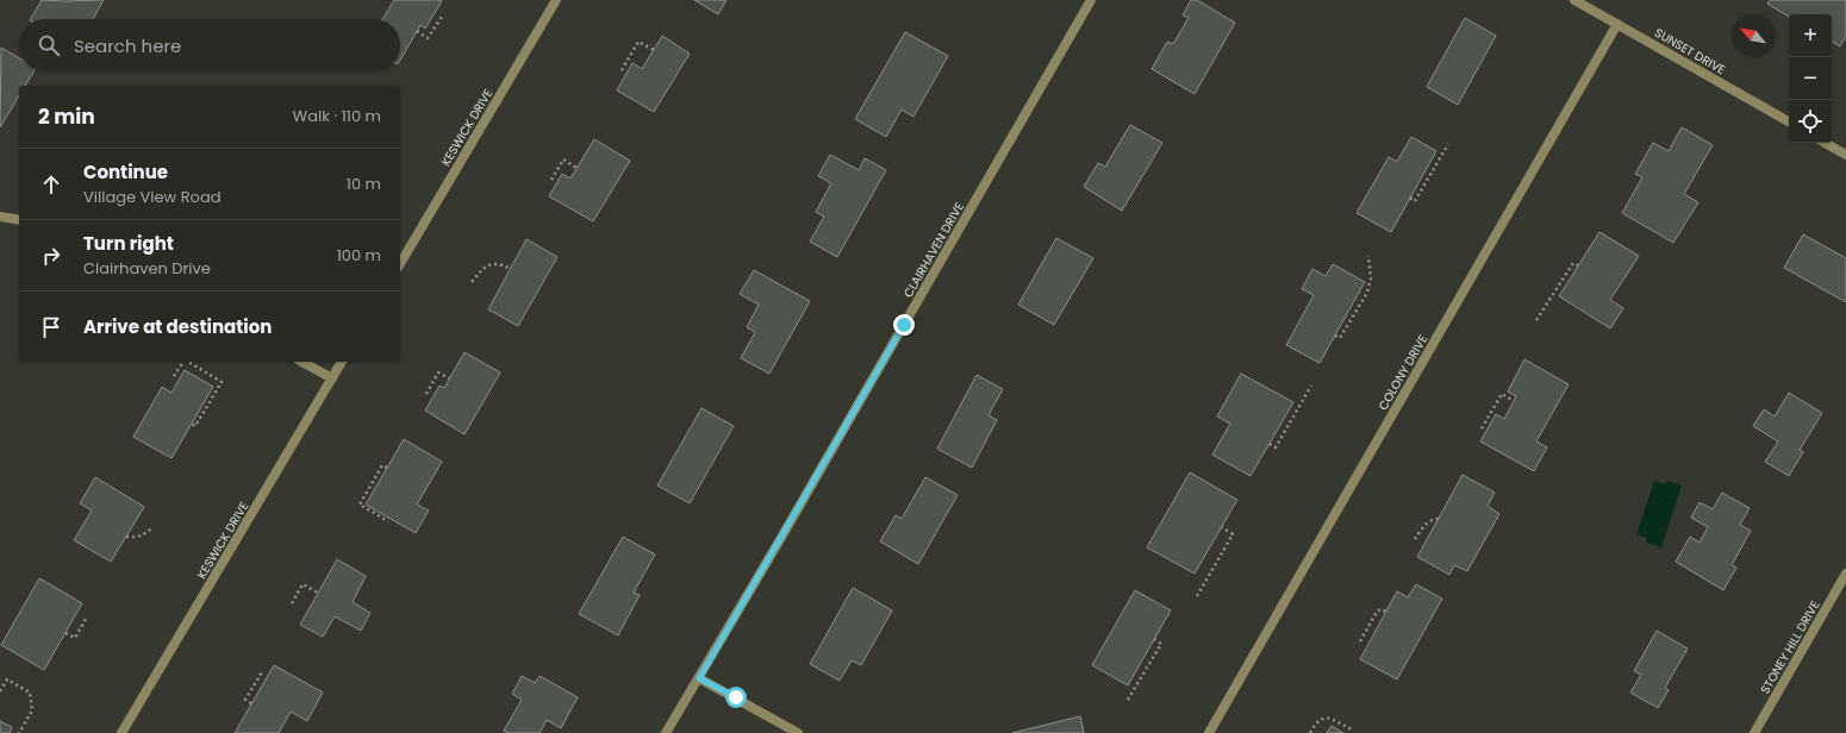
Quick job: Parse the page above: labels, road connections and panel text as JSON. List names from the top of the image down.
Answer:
{
  "streets": {
    "street": [
      "SUNSET DRIVE",
      "KESWICK DRIVE",
      "CLAIRHAVEN DRIVE",
      "COLONY DRIVE",
      "STONEY HILL DRIVE"
    ]
  },
  "crossings": [
    ["SUNSET DRIVE", "COLONY DRIVE"]
  ],
  "north": "top left",
  "page": {
    "map_buttons": ["+", "−"],
    "search": "Search here",
    "heading": ["2 min", "Walk · 110 m"],
    "list": [
      ["Continue", "Village View Road", "10 m"],
      ["Turn right", "Clairhaven Drive", "100 m"],
      "Arrive at destination"
    ]
  }
}
